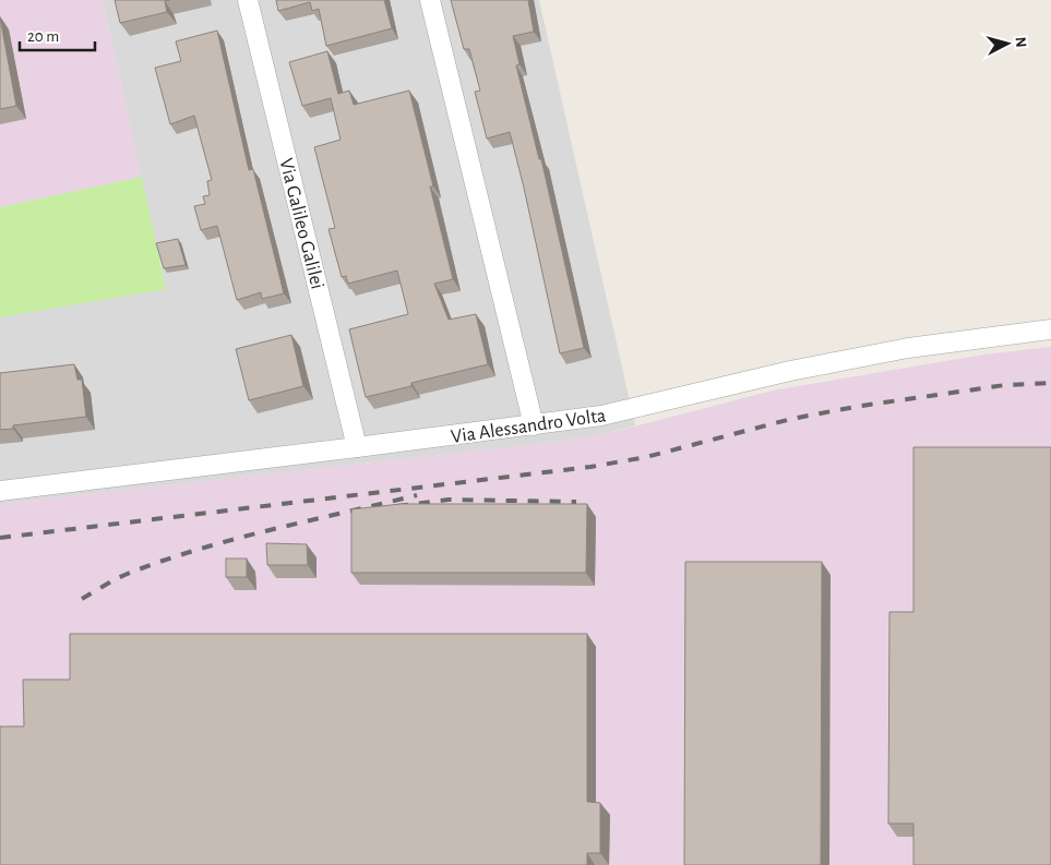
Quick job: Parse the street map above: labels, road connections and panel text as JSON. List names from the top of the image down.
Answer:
{
  "streets": {
    "street": ["Via Galileo Galilei", "Via Alessandro Volta"]
  },
  "crossings": [
    ["Via Galileo Galilei", "Via Alessandro Volta"]
  ],
  "scale_bar": "20 m",
  "north": "right"
}
